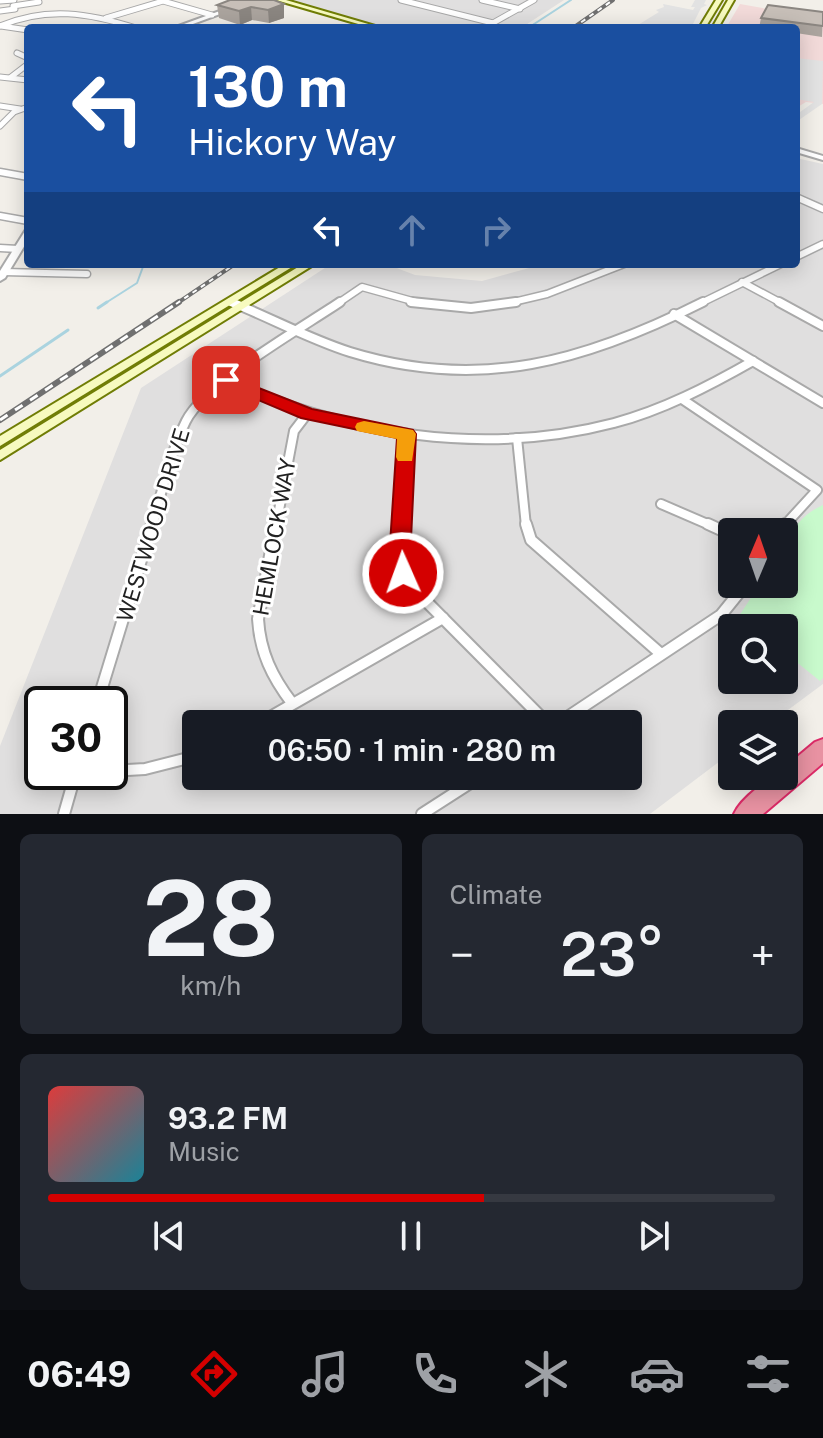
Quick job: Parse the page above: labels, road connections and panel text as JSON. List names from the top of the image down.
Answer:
{
  "streets": {
    "street": ["WESTWOOD DRIVE", "HEMLOCK WAY"]
  },
  "north": "top",
  "page": {
    "turn": ["130 m", "Hickory Way"],
    "limit": "30",
    "trip": "06:50 · 1 min · 280 m",
    "tile": [
      ["28", "km/h"],
      "Climate"
    ],
    "heat": ["−", "23°", "+"],
    "song": ["93.2 FM", "Music"],
    "tabs": "06:49"
  }
}
